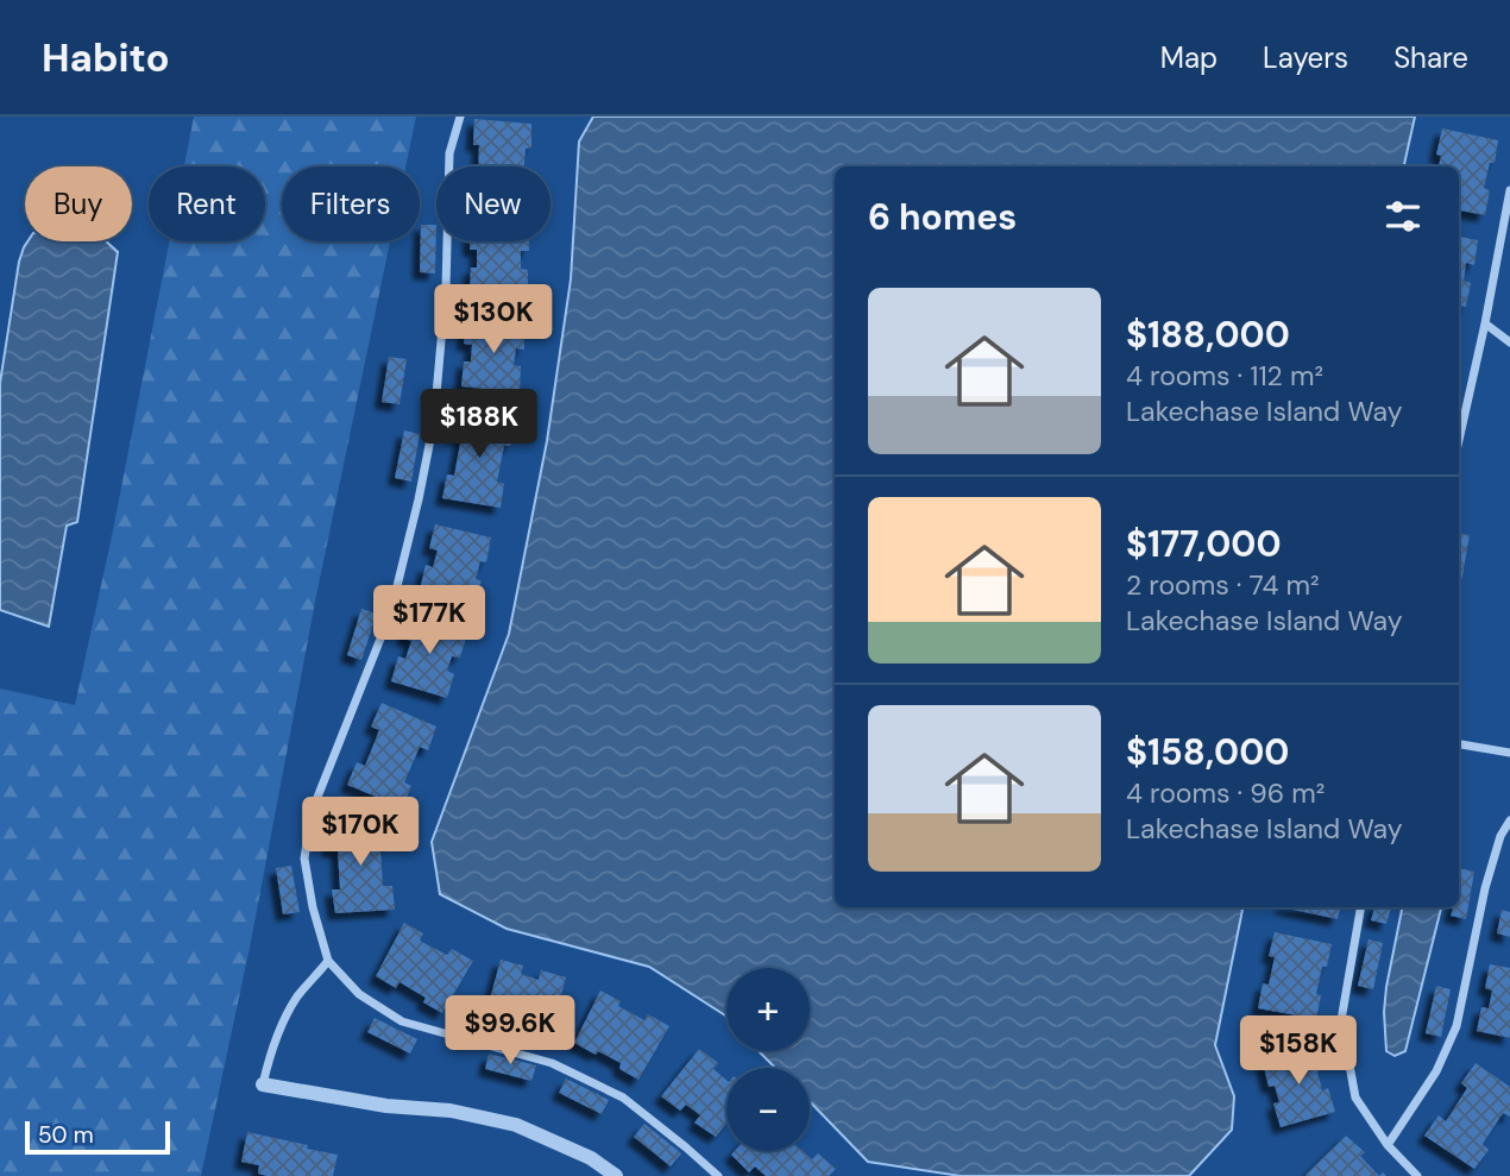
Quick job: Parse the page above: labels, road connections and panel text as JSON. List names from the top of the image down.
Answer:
{
  "scale_bar": "50 m",
  "page": {
    "header": "Habito",
    "nav": ["Map", "Layers", "Share"],
    "chip": [
      "Buy",
      "Rent",
      "Filters",
      "New"
    ],
    "heading": "6 homes",
    "list": [
      {
        "name": "$188,000",
        "note": "4 rooms · 112 m² · Lakechase Island Way"
      },
      {
        "name": "$177,000",
        "note": "2 rooms · 74 m² · Lakechase Island Way"
      },
      {
        "name": "$158,000",
        "note": "4 rooms · 96 m² · Lakechase Island Way"
      }
    ],
    "price": [
      "$130K",
      "$188K",
      "$177K",
      "$170K",
      "$99.6K",
      "$158K"
    ],
    "map_buttons": ["+", "−"],
    "scale": "50 m"
  }
}
